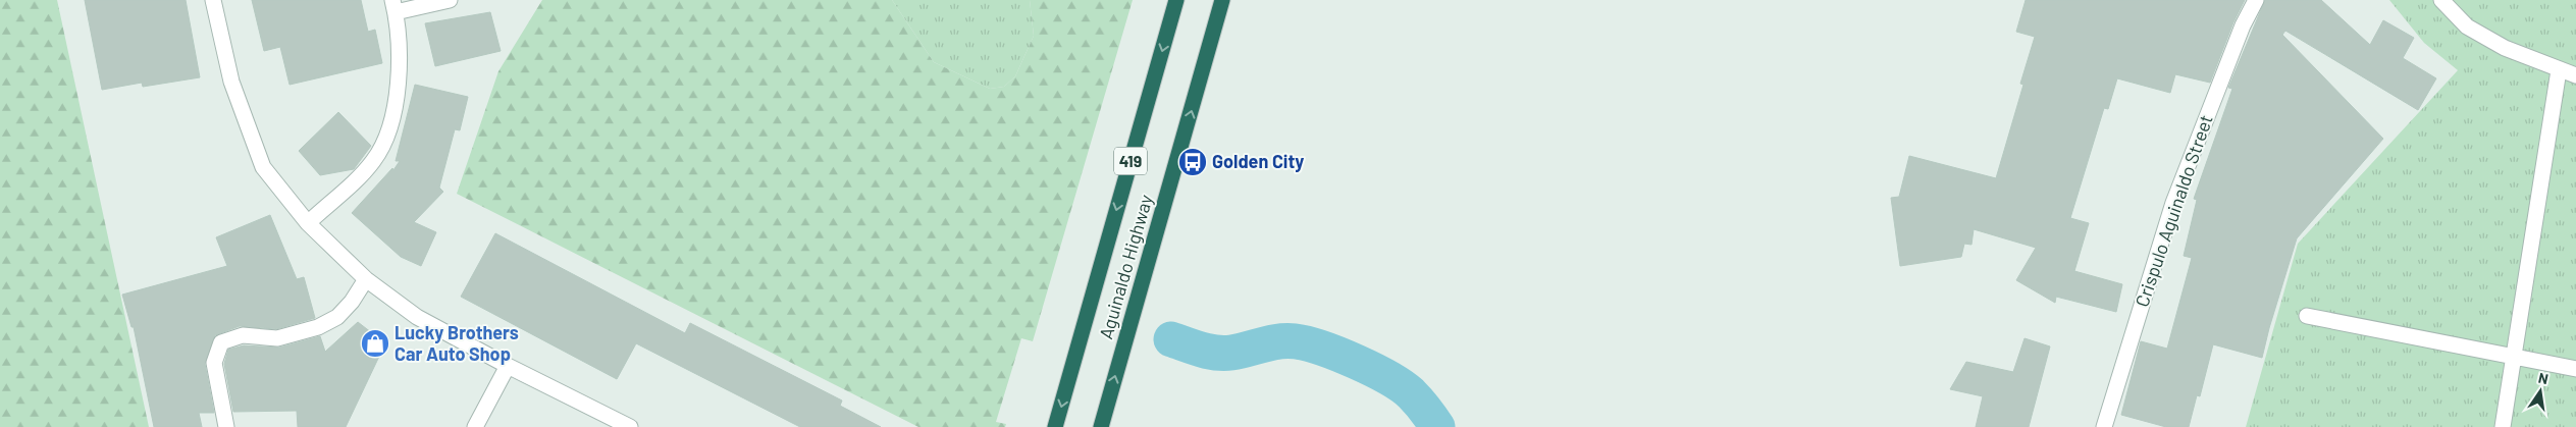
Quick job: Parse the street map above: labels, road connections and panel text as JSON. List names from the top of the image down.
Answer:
{
  "streets": {
    "highway": ["419", "Aguinaldo Highway"],
    "street": ["Crispulo Aguinaldo Street"]
  },
  "places": {
    "bus stop": ["Golden City"],
    "shop": ["Lucky Brothers Car Auto Shop"]
  },
  "north": "top"
}
